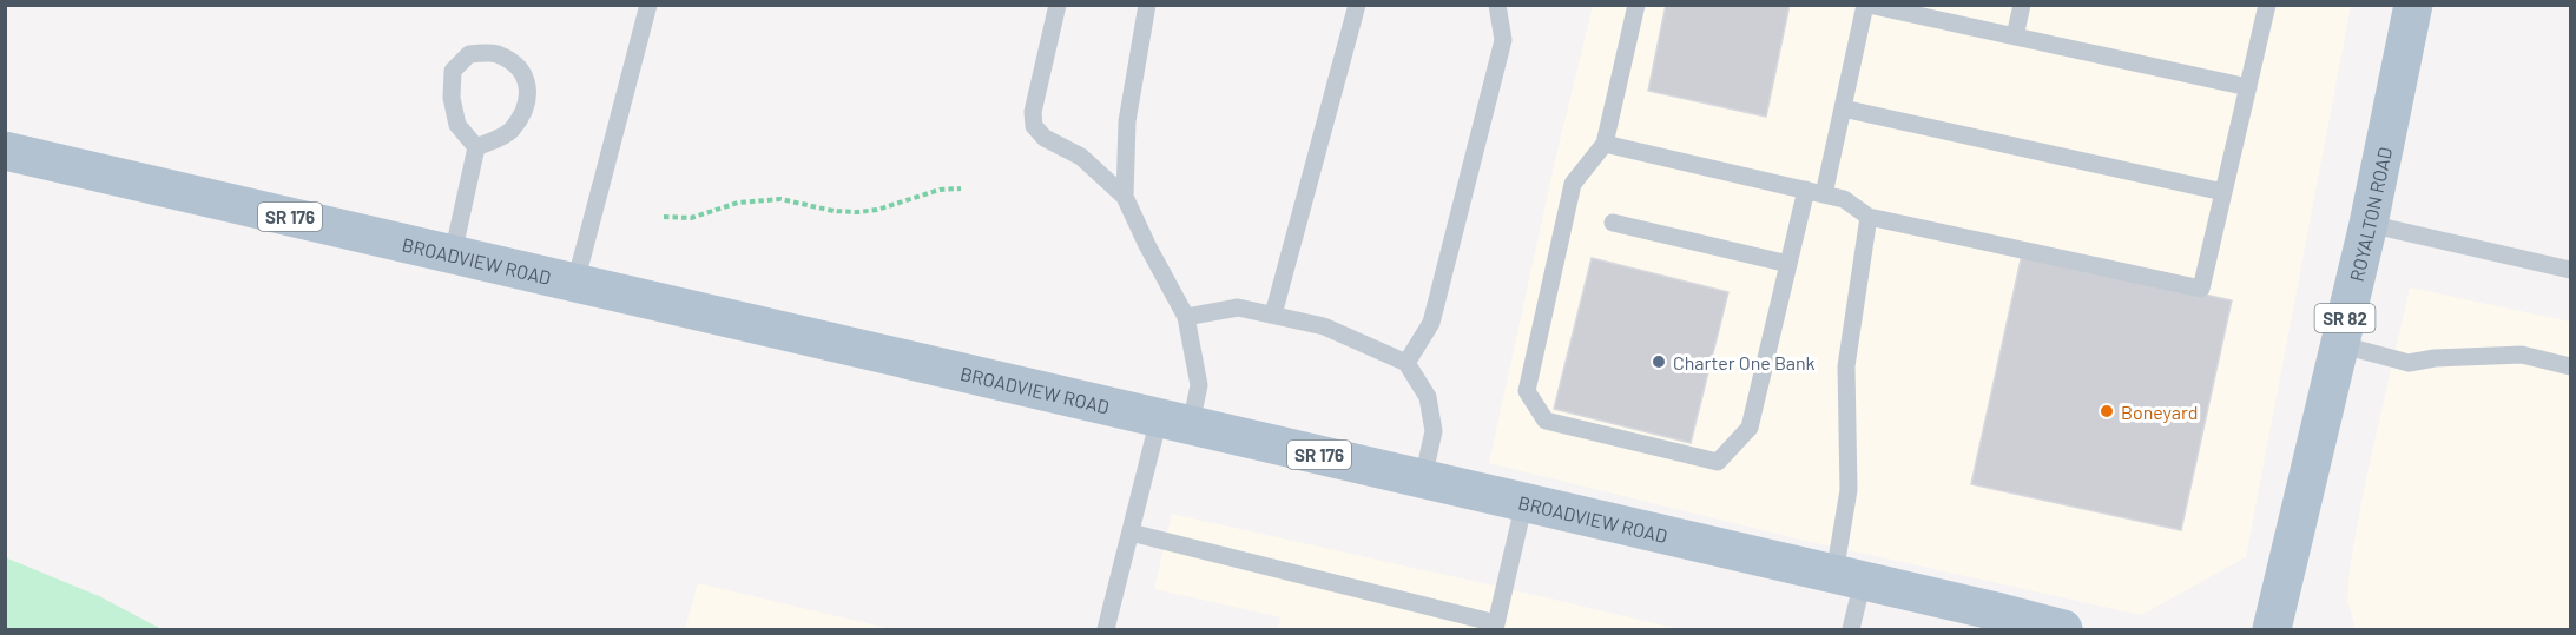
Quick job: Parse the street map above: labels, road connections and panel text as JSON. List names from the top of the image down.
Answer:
{
  "streets": {
    "main road": [
      "ROYALTON ROAD",
      "SR 176",
      "BROADVIEW ROAD",
      "SR 82"
    ]
  },
  "places": ["Charter One Bank", "Boneyard"]
}
